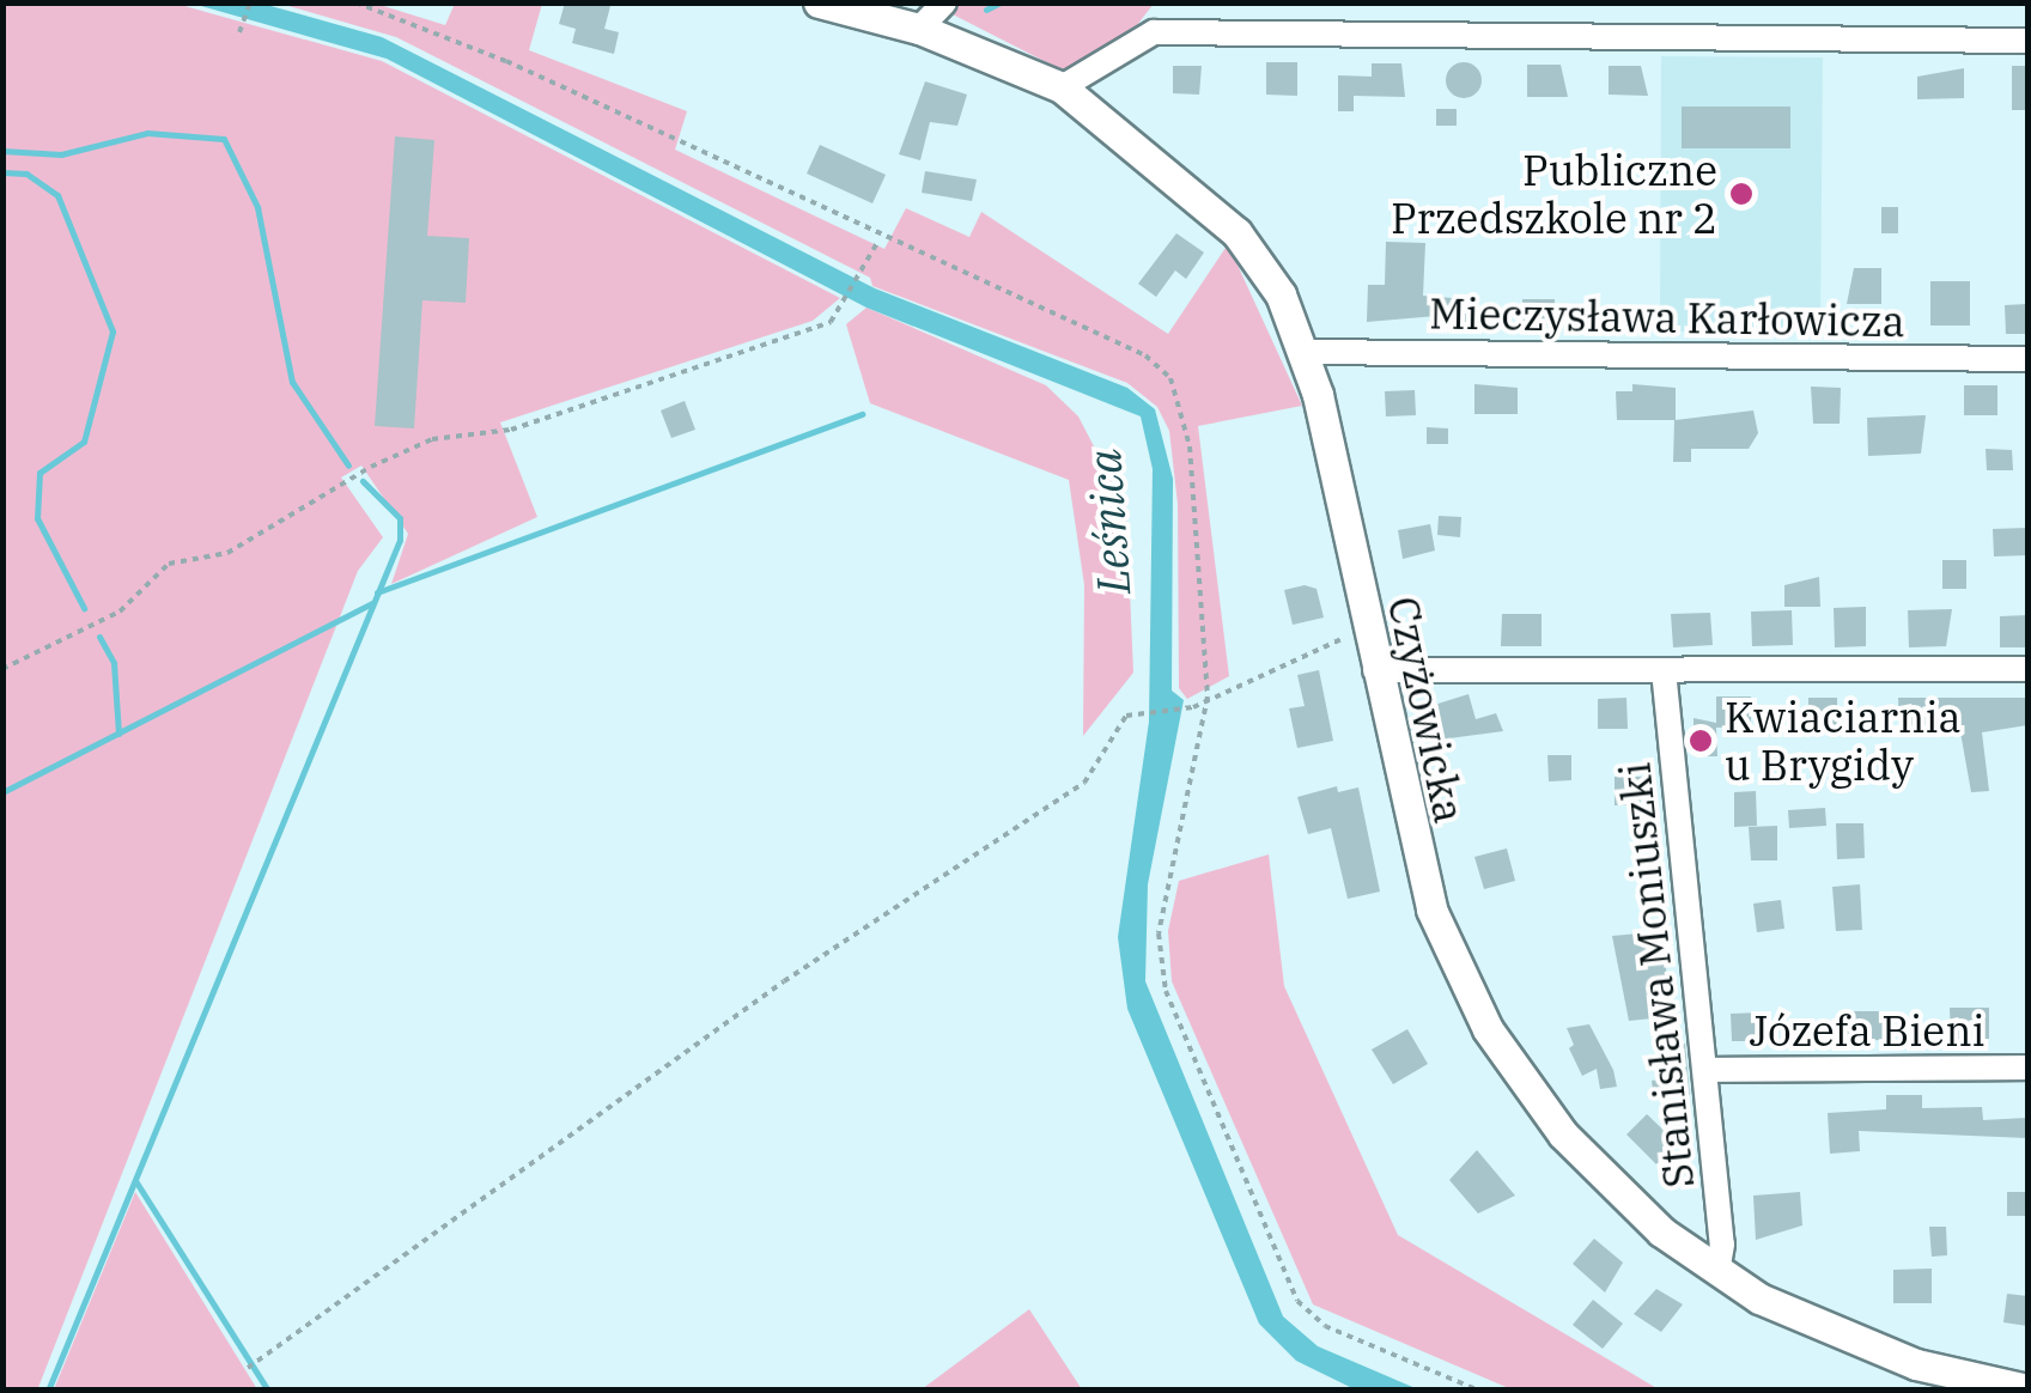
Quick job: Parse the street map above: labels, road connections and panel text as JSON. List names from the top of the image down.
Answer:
{
  "streets": {
    "street": [
      "Mieczysława Karłowicza",
      "Czyżowicka",
      "Stanisława Moniuszki",
      "Józefa Bieni"
    ]
  },
  "crossings": [
    ["Mieczysława Karłowicza", "Czyżowicka"],
    ["Czyżowicka", "Stanisława Moniuszki"],
    ["Stanisława Moniuszki", "Józefa Bieni"]
  ],
  "water": ["Leśnica"],
  "places": ["Publiczne Przedszkole nr 2", "Kwiaciarnia u Brygidy"]
}
